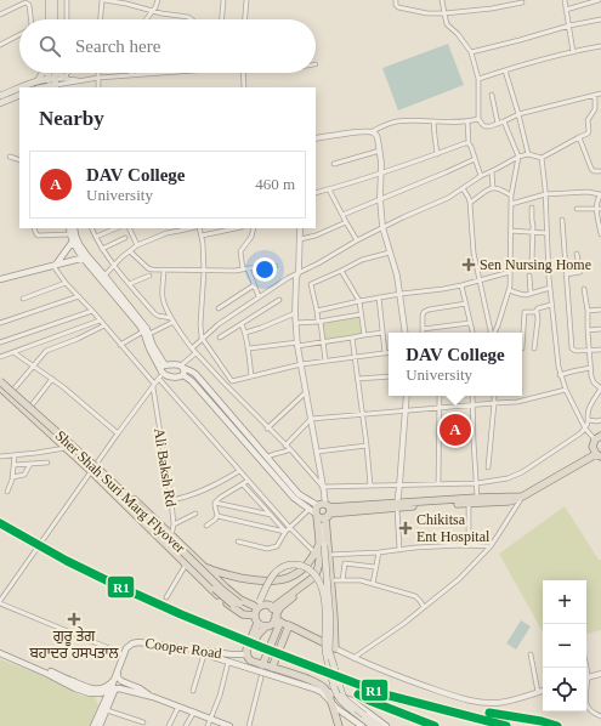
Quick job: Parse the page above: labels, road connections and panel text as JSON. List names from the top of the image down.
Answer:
{
  "streets": {
    "highway": ["Sher Shah Suri Marg Flyover"],
    "main road": ["Cooper Road"],
    "street": ["Ali Baksh Rd"]
  },
  "places": {
    "health": ["Sen Nursing Home", "Chikitsa Ent Hospital", "ਗੁਰੂ ਤੇਗ ਬਹਾਦਰ ਹਸਪਤਾਲ"]
  },
  "lines": ["transit line R1"],
  "page": {
    "search": "Search here",
    "heading": "Nearby",
    "list": [
      {
        "mark": "A",
        "name": "DAV College",
        "note": "University",
        "value": "460 m"
      }
    ],
    "popup": ["DAV College", "University"],
    "pins": "A",
    "map_buttons": ["+", "−"]
  }
}
